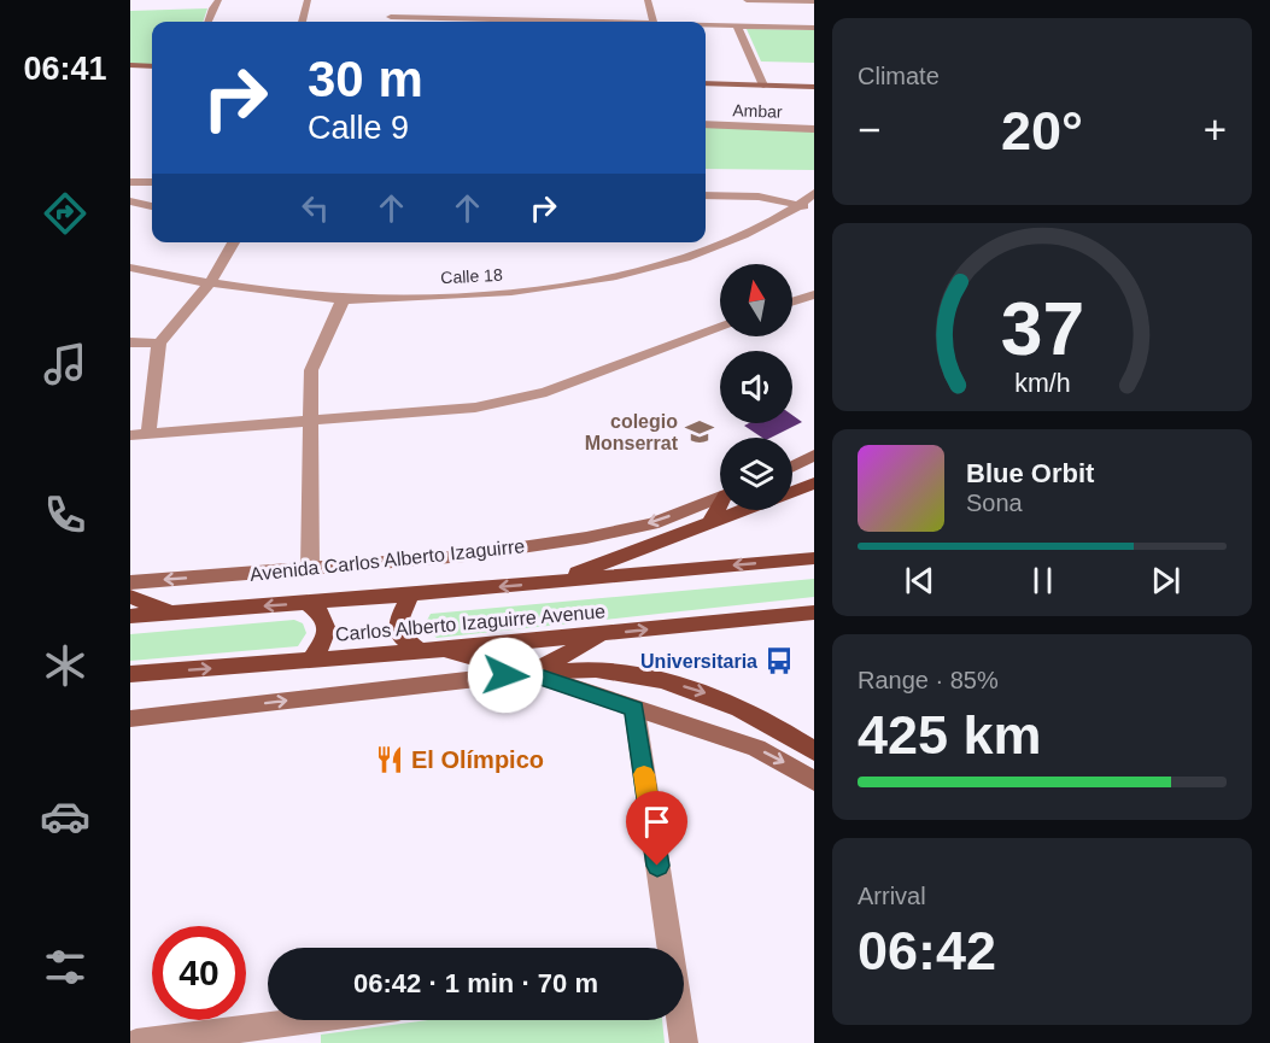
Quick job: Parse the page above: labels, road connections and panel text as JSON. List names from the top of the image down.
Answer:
{
  "streets": {
    "main road": ["Carlos Alberto Izaguirre Avenue"],
    "street": ["Ambar", "Calle 18", "Avenida Carlos Alberto Izaguirre"]
  },
  "places": {
    "school or university": ["colegio Monserrat"],
    "bus stop": ["Universitaria"],
    "restaurant": ["El Olímpico"]
  },
  "north": "top",
  "page": {
    "tabs": "06:41",
    "tile": [
      "Climate",
      ["Range · 85%", "425 km"],
      ["Arrival", "06:42"]
    ],
    "turn": ["30 m", "Calle 9"],
    "heat": ["−", "20°", "+"],
    "song": ["Blue Orbit", "Sona"],
    "limit": "40",
    "trip": "06:42 · 1 min · 70 m",
    "gauge": ["37", "km/h"]
  }
}
